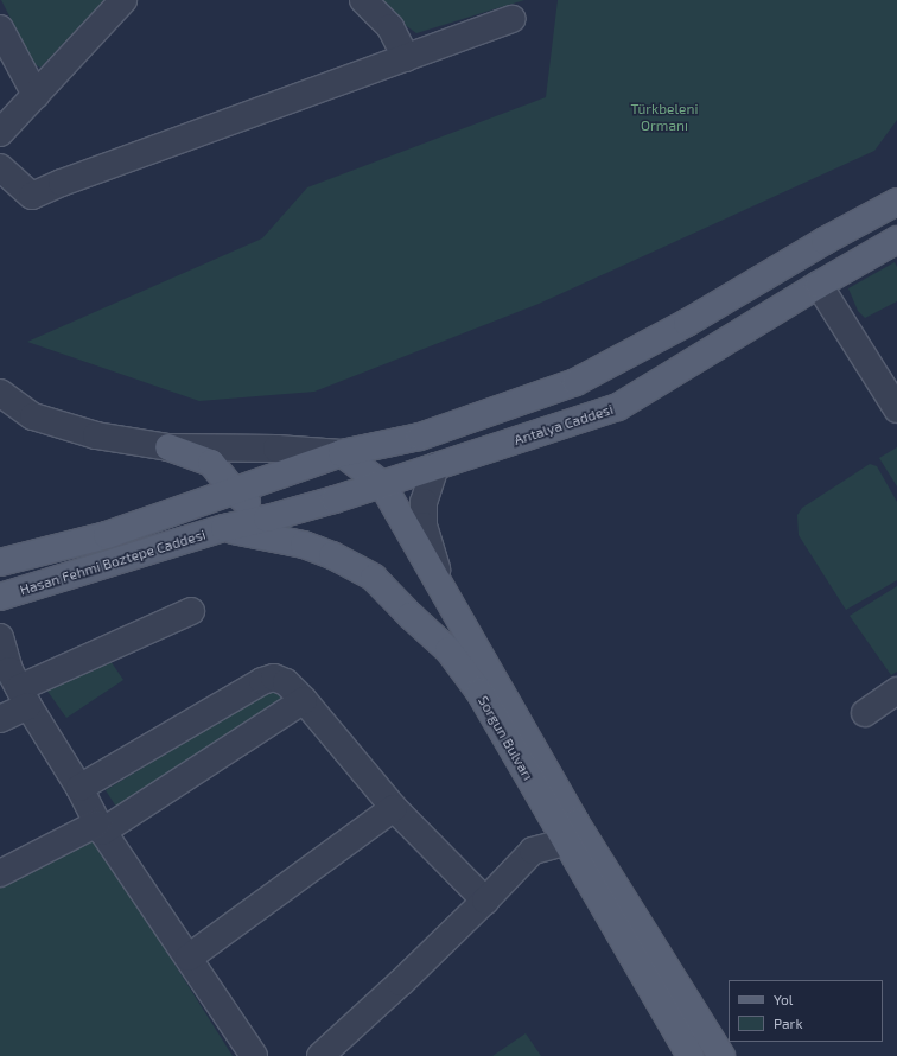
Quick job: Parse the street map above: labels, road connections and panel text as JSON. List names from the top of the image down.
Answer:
{
  "streets": {
    "main road": ["Antalya Caddesi", "Hasan Fehmi Boztepe Caddesi", "Sorgun Bulvarı"]
  },
  "crossings": [
    ["Antalya Caddesi", "Hasan Fehmi Boztepe Caddesi"],
    ["Antalya Caddesi", "Sorgun Bulvarı"],
    ["Hasan Fehmi Boztepe Caddesi", "Sorgun Bulvarı"]
  ],
  "parks": ["Türkbeleni Ormanı"],
  "legend": ["Yol", "Park"]
}
